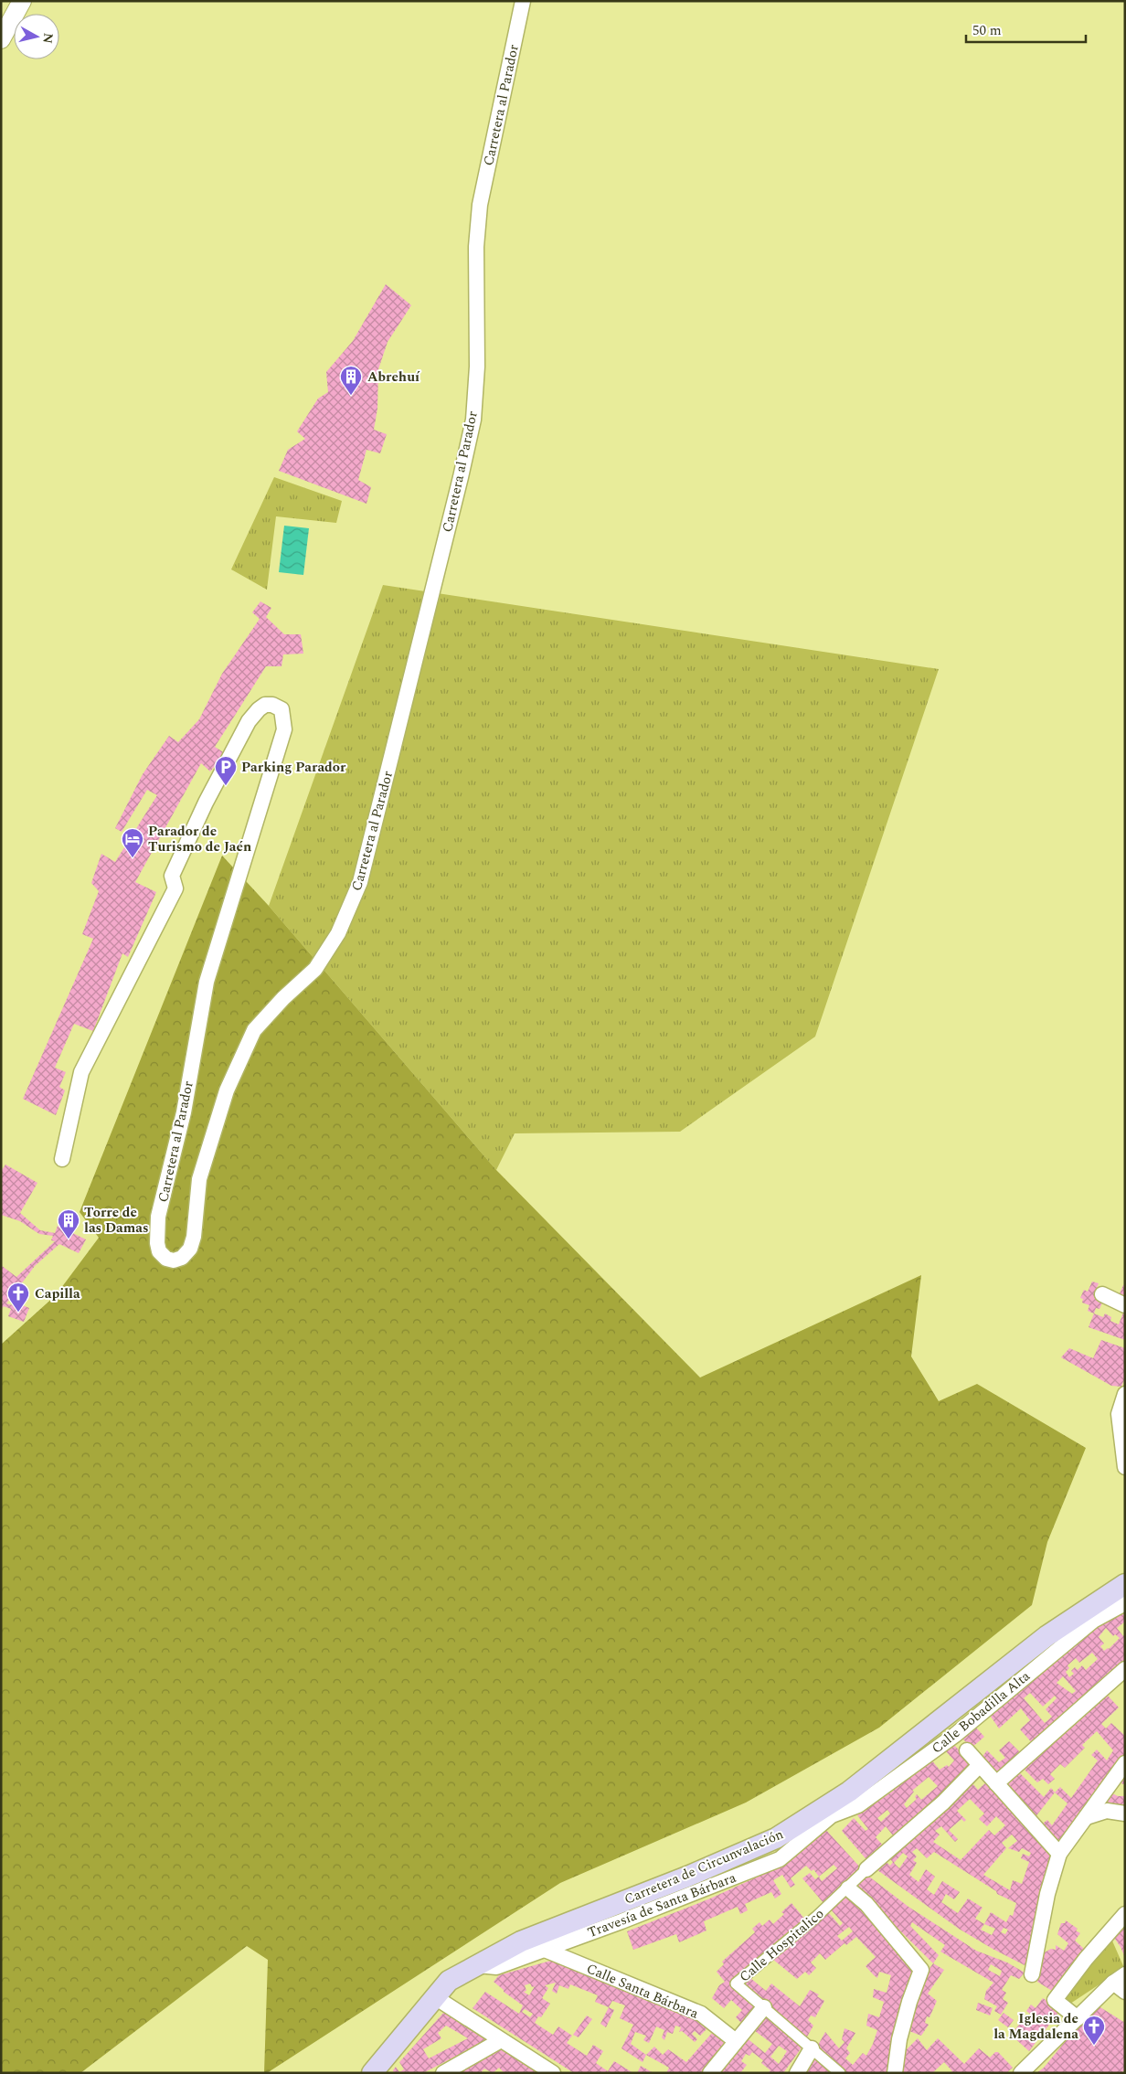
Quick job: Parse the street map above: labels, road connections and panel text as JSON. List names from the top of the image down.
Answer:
{
  "streets": {
    "main road": ["Carretera de Circunvalación"],
    "street": [
      "Carretera al Parador",
      "Calle Bobadilla Alta",
      "Travesía de Santa Bárbara",
      "Calle Hospitalico",
      "Calle Santa Bárbara"
    ]
  },
  "crossings": [
    ["Calle Bobadilla Alta", "Travesía de Santa Bárbara"],
    ["Carretera de Circunvalación", "Travesía de Santa Bárbara"],
    ["Travesía de Santa Bárbara", "Calle Santa Bárbara"]
  ],
  "places": {
    "building": ["Abrehuí", "Torre de las Damas"],
    "parking": ["Parking Parador"],
    "hotel": ["Parador de Turismo de Jaén"],
    "church": ["Capilla", "Iglesia de la Magdalena"]
  },
  "scale_bar": "50 m",
  "north": "right"
}
